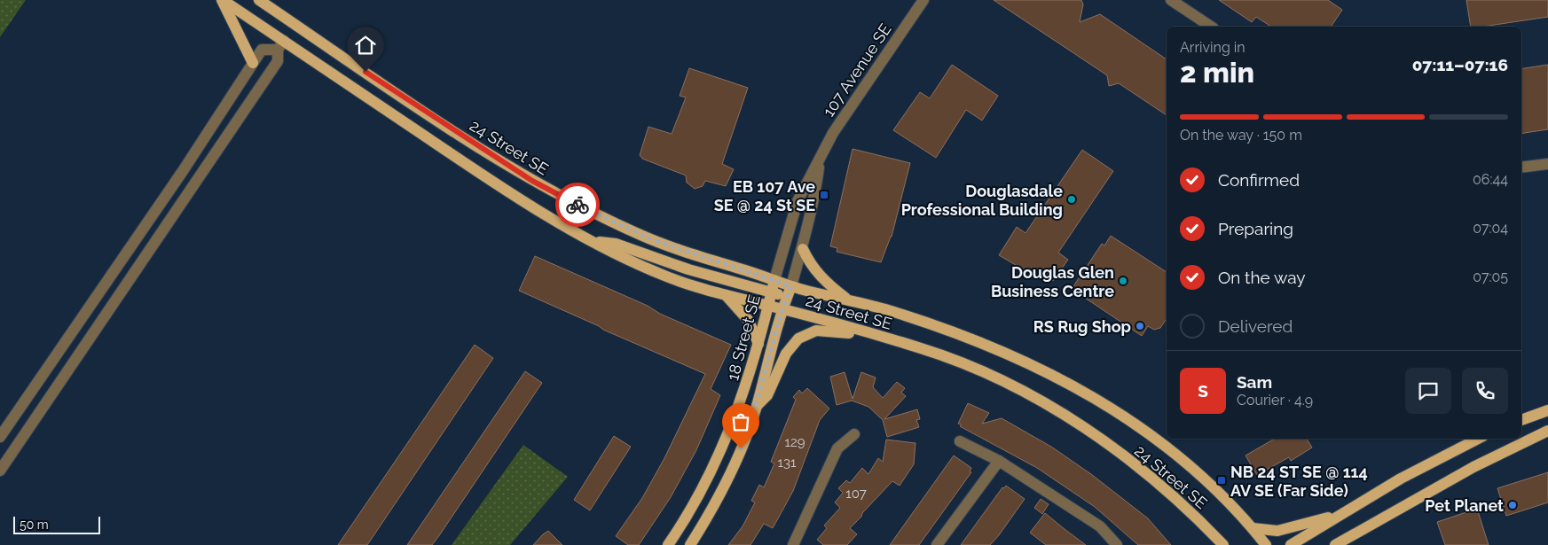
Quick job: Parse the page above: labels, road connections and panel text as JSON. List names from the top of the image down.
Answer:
{
  "streets": {
    "main road": ["24 Street SE", "18 Street SE"],
    "street": ["107 Avenue SE"]
  },
  "crossings": [
    ["107 Avenue SE", "24 Street SE"],
    ["107 Avenue SE", "18 Street SE"],
    ["24 Street SE", "18 Street SE"]
  ],
  "places": {
    "transit": ["EB 107 Ave SE @ 24 St SE", "NB 24 ST SE @ 114 AV SE (Far Side)"],
    "other": [
      "Douglasdale Professional Building",
      "Douglas Glen Business Centre",
      "RS Rug Shop",
      "Pet Planet"
    ]
  },
  "house_numbers": ["129", "131", "107"],
  "scale_bar": "50 m",
  "page": {
    "heading": ["2 min", "Arriving in", "07:11–07:16"],
    "panel": ["Sam", "Courier · 4.9"],
    "bar": "On the way · 150 m",
    "list": [
      ["Confirmed", "06:44"],
      ["Preparing", "07:04"],
      ["On the way", "07:05"],
      "Delivered"
    ],
    "round": "S",
    "scale": "50 m"
  }
}
